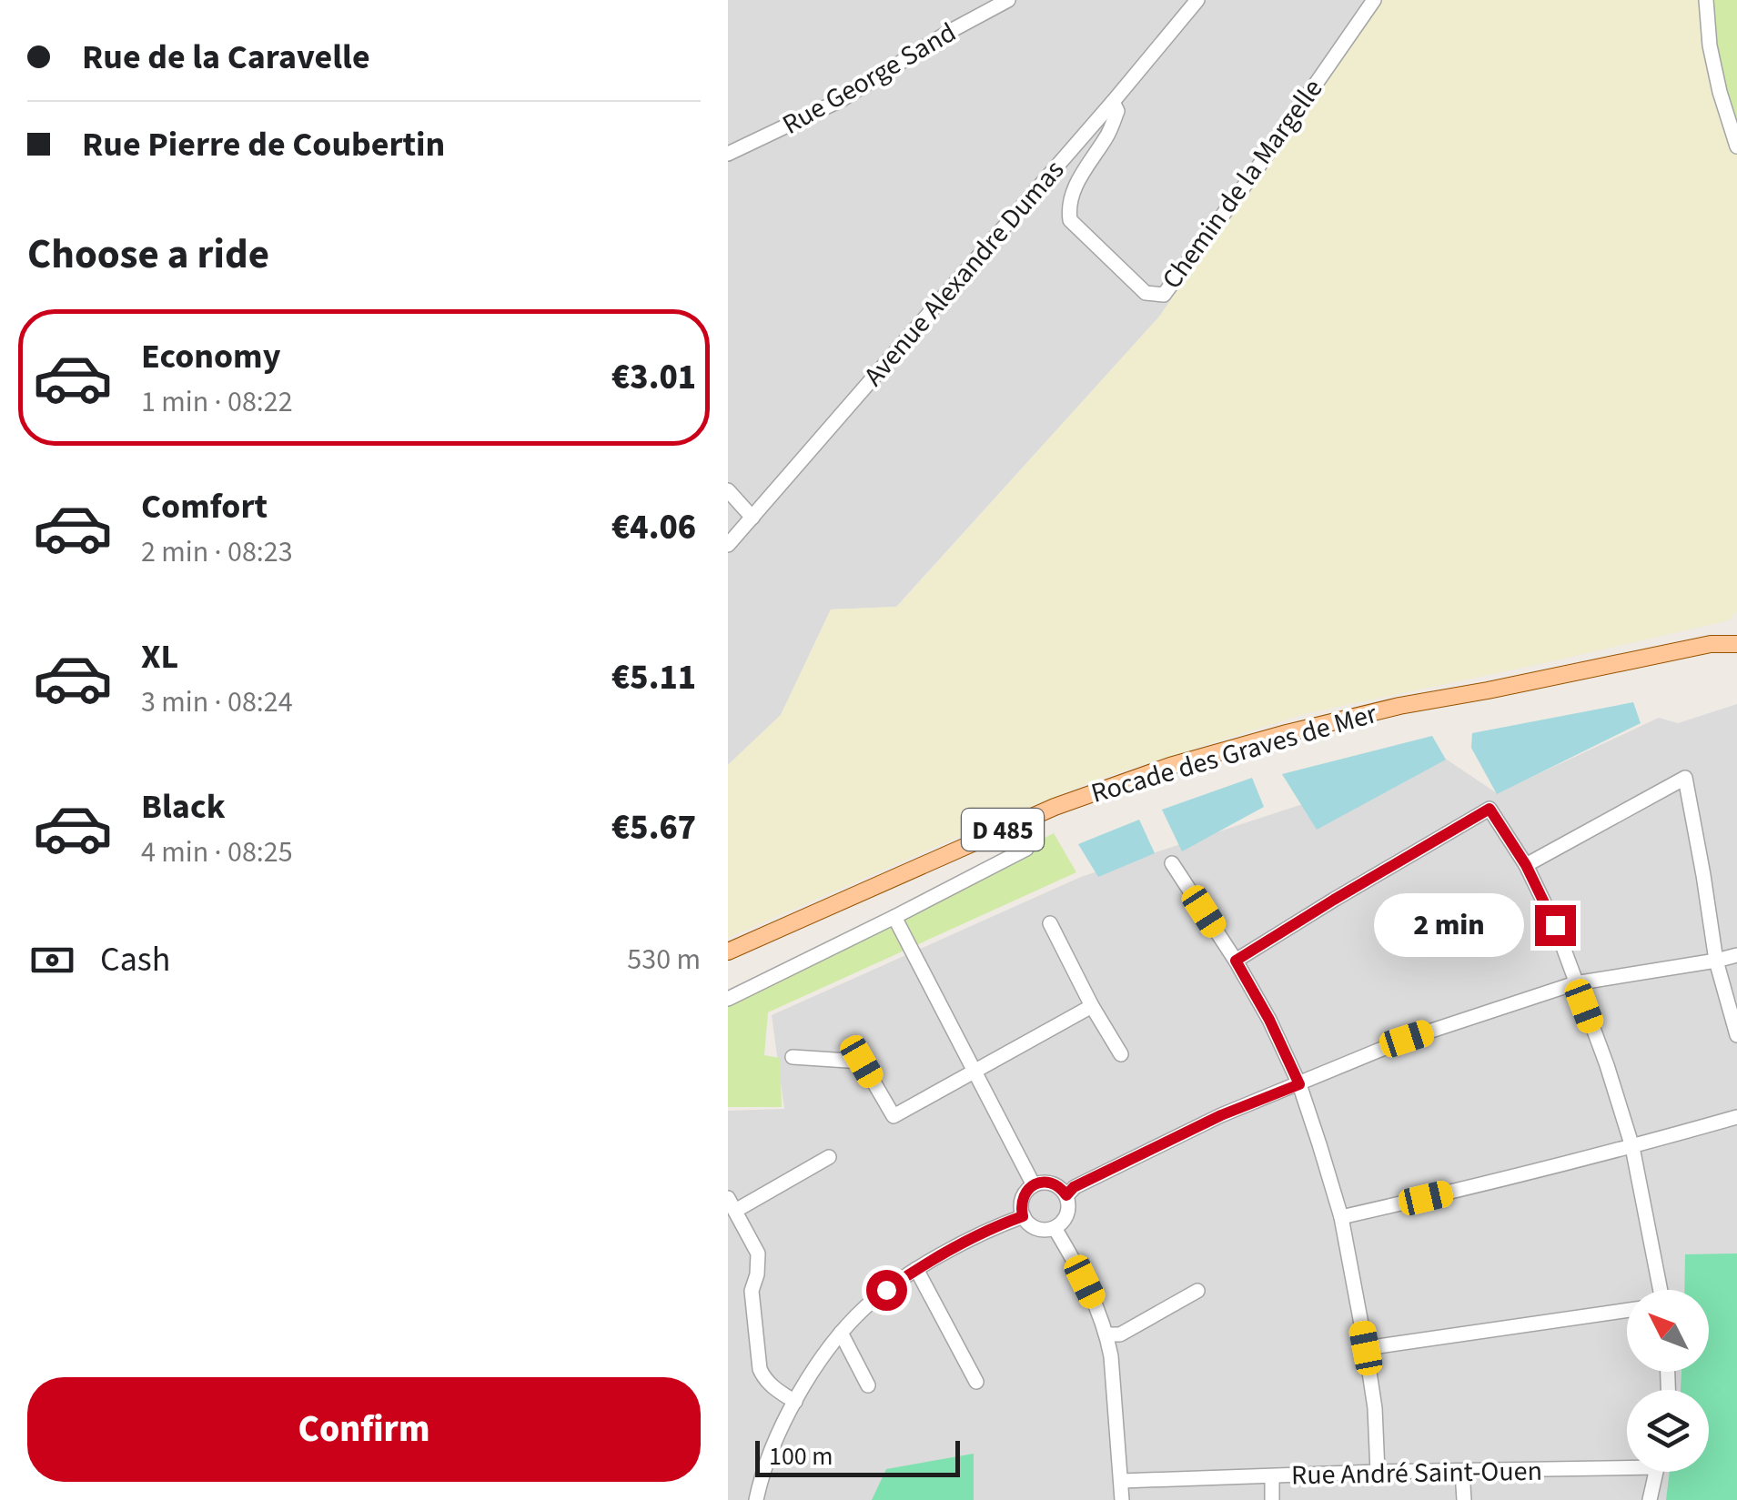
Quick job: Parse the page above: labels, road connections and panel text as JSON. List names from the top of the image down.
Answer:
{
  "streets": {
    "main road": ["Rocade des Graves de Mer", "D 485"],
    "street": [
      "Rue George Sand",
      "Chemin de la Margelle",
      "Avenue Alexandre Dumas",
      "Rue André Saint-Ouen"
    ]
  },
  "crossings": [
    ["Chemin de la Margelle", "Avenue Alexandre Dumas"]
  ],
  "scale_bar": "100 m",
  "north": "top left",
  "page": {
    "banner": ["Rue de la Caravelle", "Rue Pierre de Coubertin"],
    "heading": "Choose a ride",
    "list": [
      {
        "name": "Economy",
        "note": "1 min · 08:22",
        "value": "€3.01"
      },
      {
        "name": "Comfort",
        "note": "2 min · 08:23",
        "value": "€4.06"
      },
      {
        "name": "XL",
        "note": "3 min · 08:24",
        "value": "€5.11"
      },
      {
        "name": "Black",
        "note": "4 min · 08:25",
        "value": "€5.67"
      }
    ],
    "bubble": "2 min",
    "pay": ["Cash", "530 m"],
    "buttons": "Confirm",
    "scale": "100 m"
  }
}
